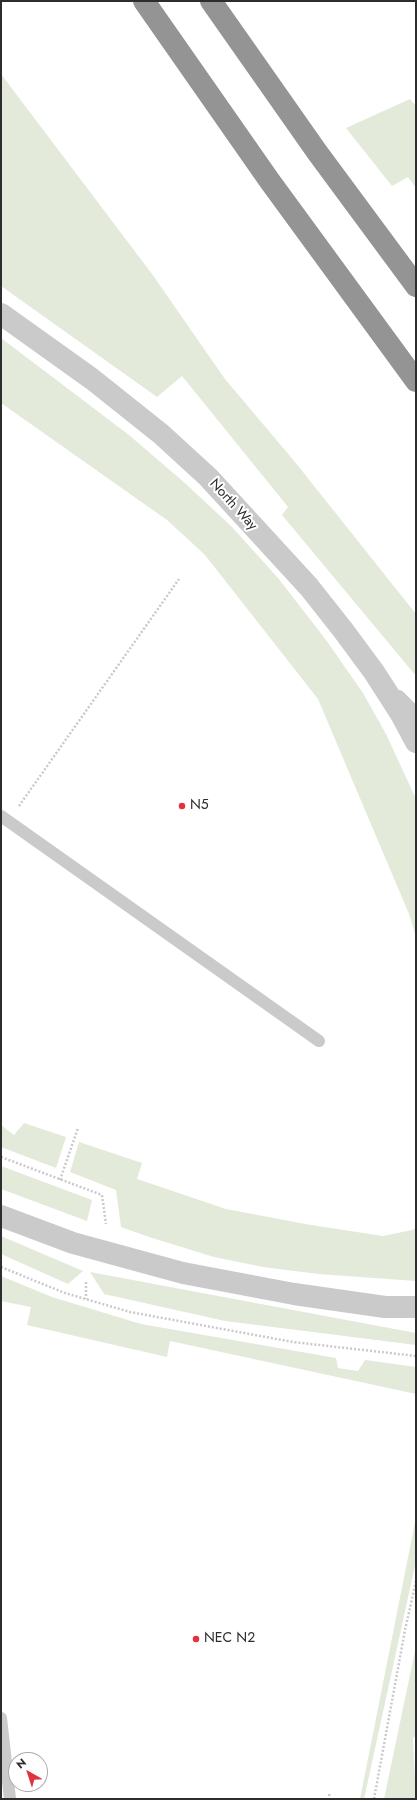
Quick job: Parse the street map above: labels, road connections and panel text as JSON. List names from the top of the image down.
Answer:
{
  "streets": {
    "street": ["North Way"]
  },
  "places": ["N5", "NEC N2"],
  "north": "top left"
}
